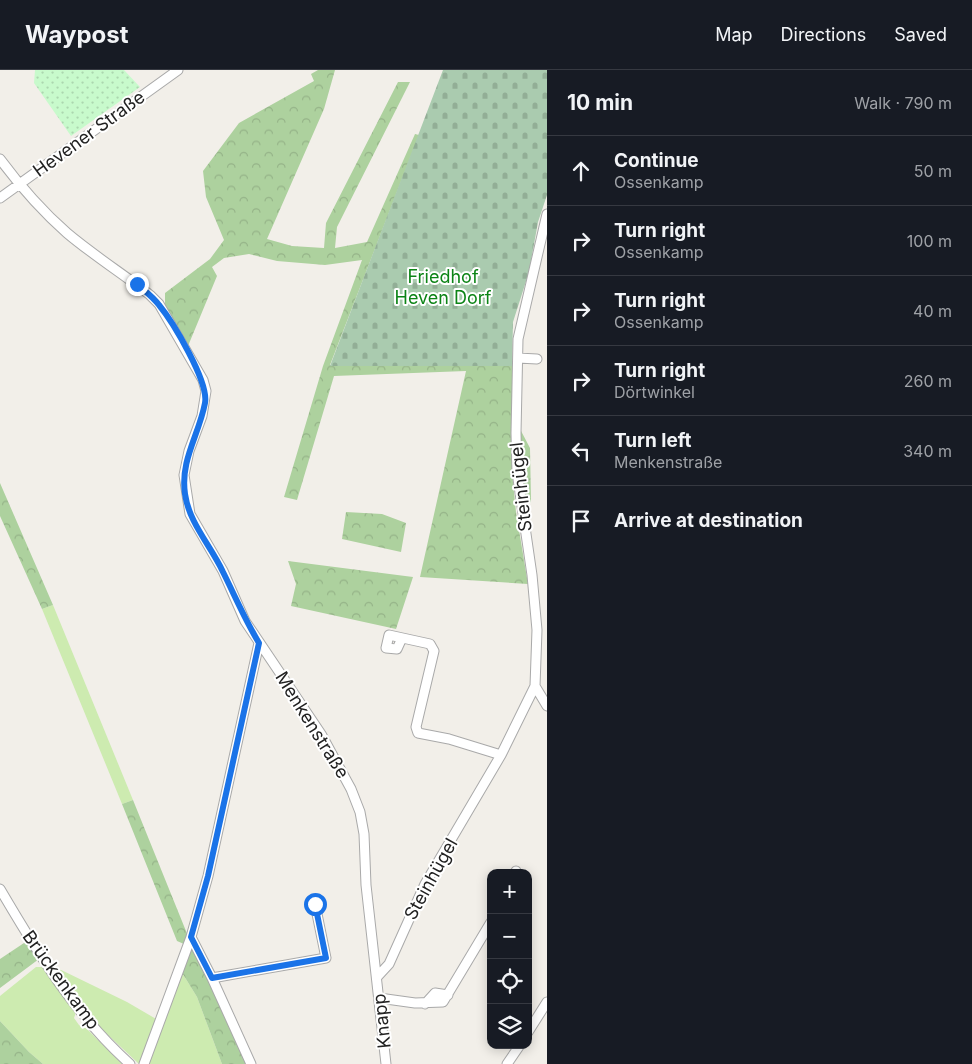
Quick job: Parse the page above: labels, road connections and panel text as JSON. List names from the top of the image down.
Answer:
{
  "streets": {
    "street": [
      "Hevener Straße",
      "Steinhügel",
      "Menkenstraße",
      "Brückenkamp",
      "Knapp"
    ]
  },
  "crossings": [
    ["Hevener Straße", "Menkenstraße"],
    ["Steinhügel", "Menkenstraße"],
    ["Steinhügel", "Knapp"],
    ["Menkenstraße", "Knapp"]
  ],
  "parks": ["Friedhof Heven Dorf"],
  "page": {
    "header": "Waypost",
    "nav": ["Map", "Directions", "Saved"],
    "heading": ["10 min", "Walk · 790 m"],
    "list": [
      ["Continue", "Ossenkamp", "50 m"],
      ["Turn right", "Ossenkamp", "100 m"],
      ["Turn right", "Ossenkamp", "40 m"],
      ["Turn right", "Dörtwinkel", "260 m"],
      ["Turn left", "Menkenstraße", "340 m"],
      "Arrive at destination"
    ],
    "map_buttons": ["+", "−"]
  }
}
